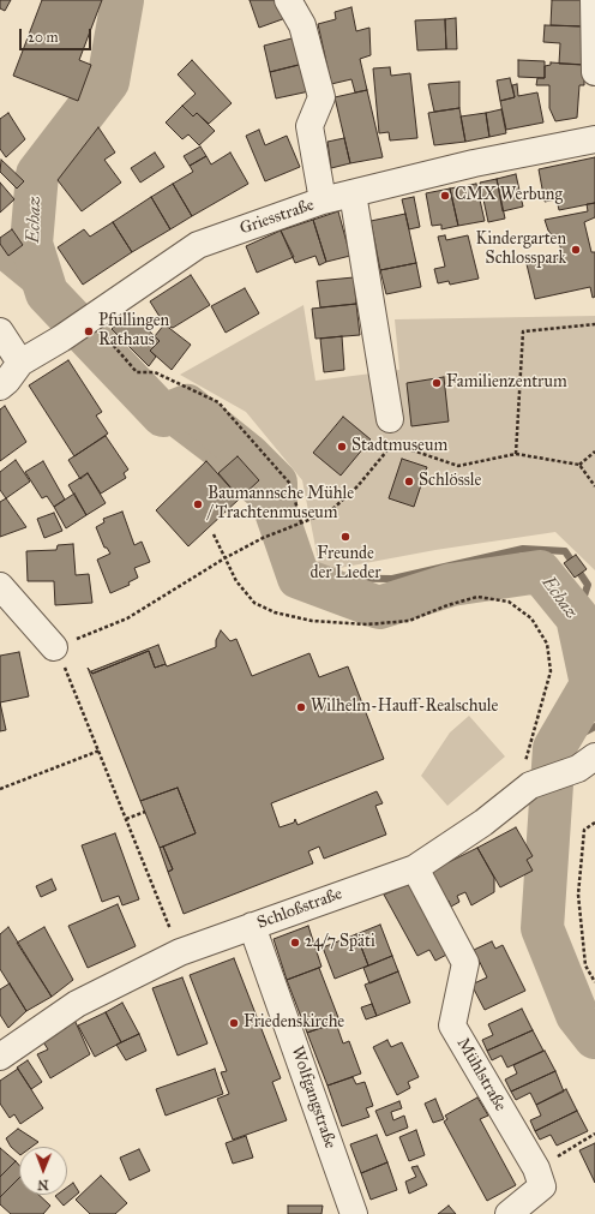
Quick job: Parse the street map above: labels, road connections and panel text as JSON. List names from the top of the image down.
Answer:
{
  "streets": {
    "street": [
      "Griesstraße",
      "Schloßstraße",
      "Mühlstraße",
      "Wolfgangstraße"
    ]
  },
  "crossings": [
    ["Schloßstraße", "Mühlstraße"],
    ["Schloßstraße", "Wolfgangstraße"]
  ],
  "water": ["Echaz"],
  "places": [
    "CMX Werbung",
    "Kindergarten Schlosspark",
    "Pfullingen Rathaus",
    "Familienzentrum",
    "Stadtmuseum",
    "Schlössle",
    "Baumannsche Mühle / Trachtenmuseum",
    "Freunde der Lieder",
    "Wilhelm-Hauff-Realschule",
    "24/7 Späti",
    "Friedenskirche"
  ],
  "scale_bar": "20 m",
  "north": "bottom"
}
